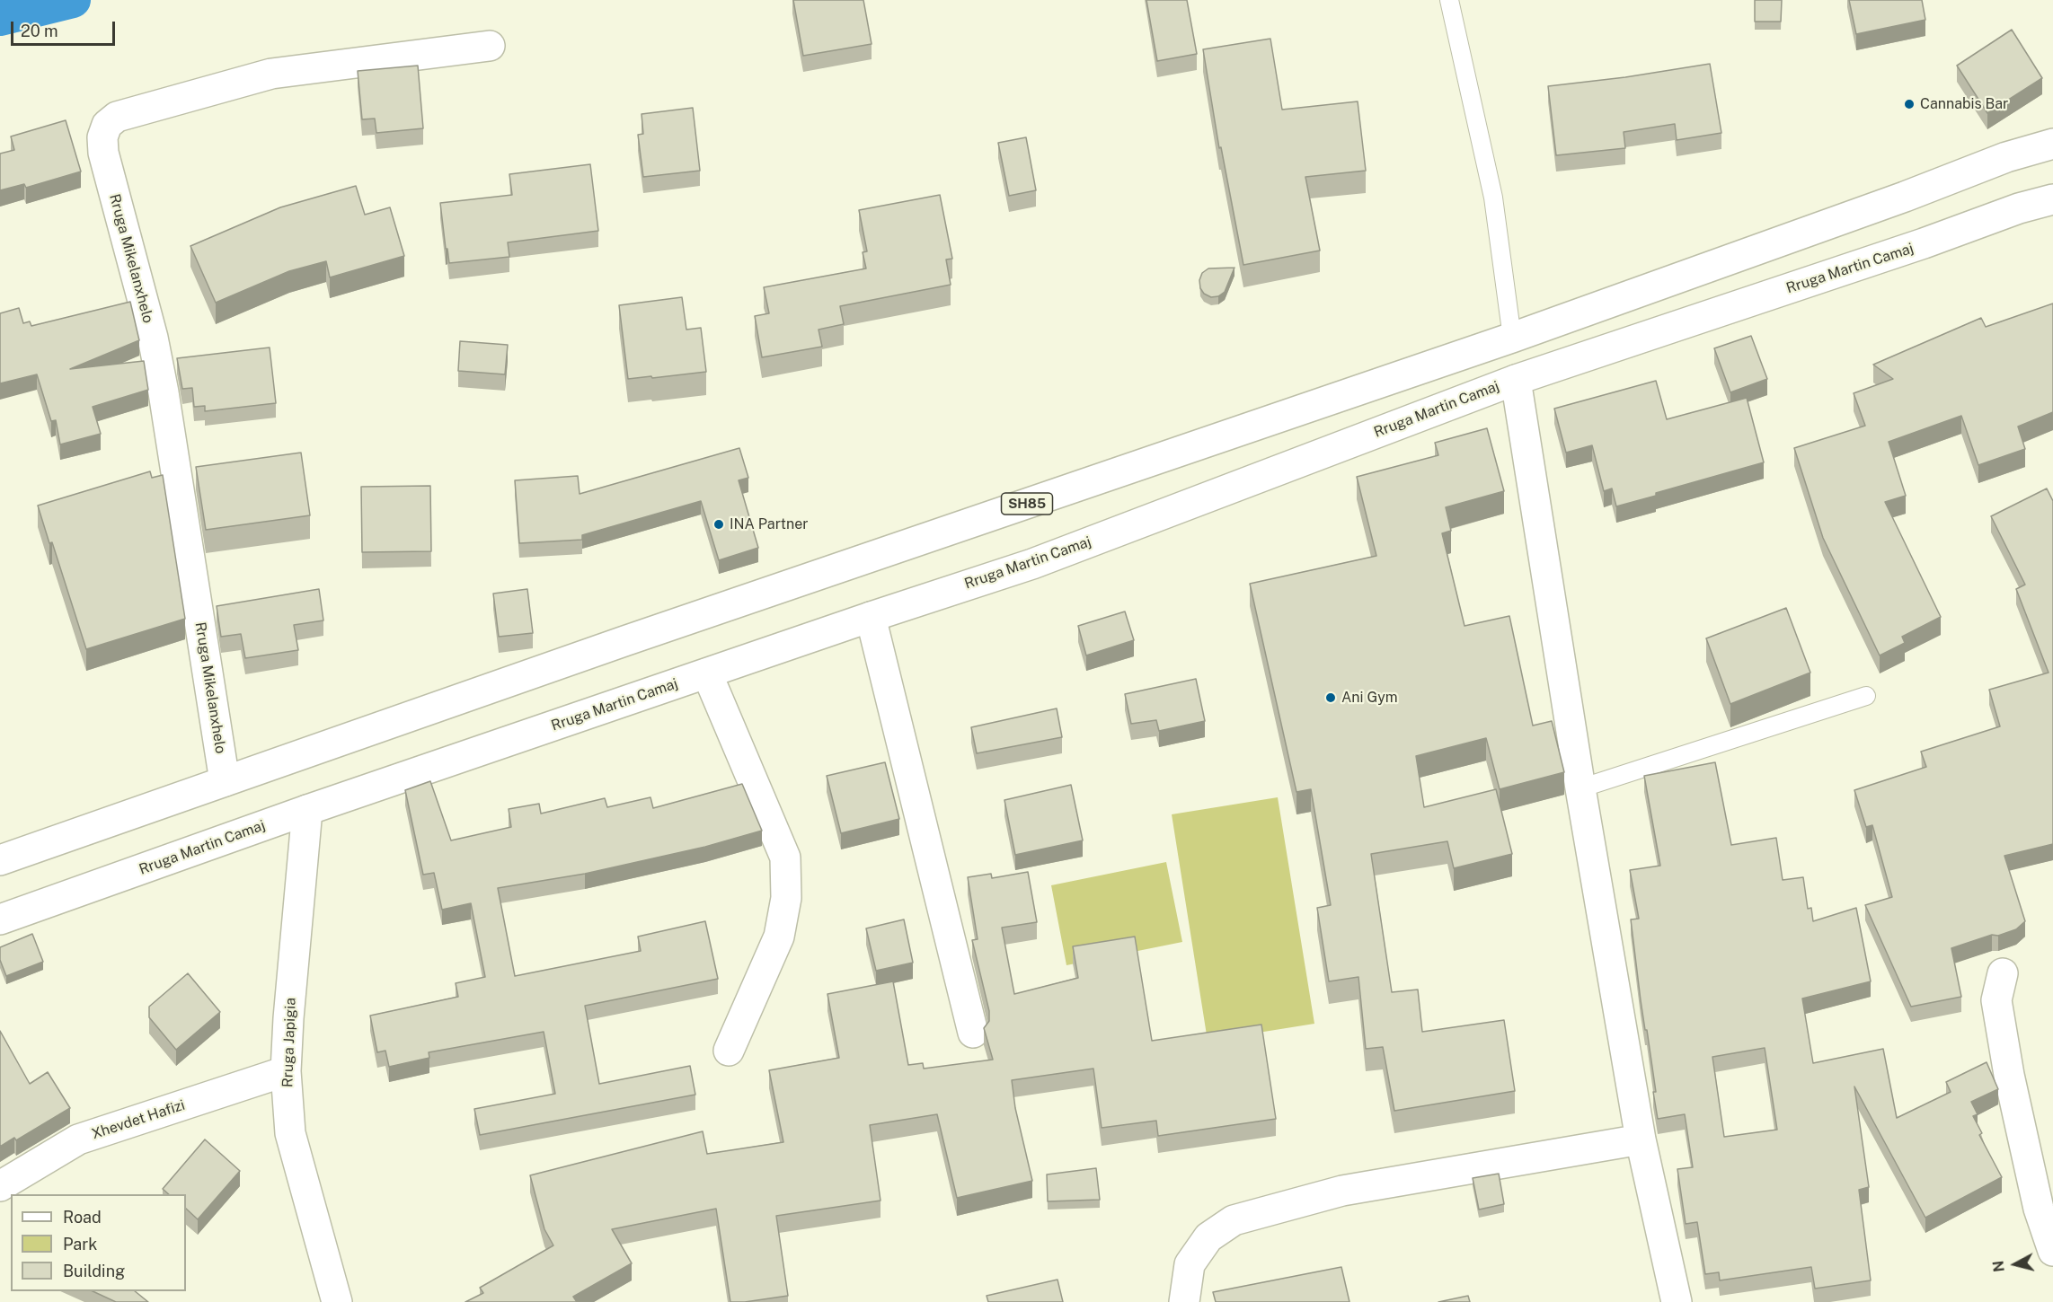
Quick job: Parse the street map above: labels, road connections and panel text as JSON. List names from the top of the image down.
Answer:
{
  "streets": {
    "main road": [
      "Rruga Mikelanxhelo",
      "Rruga Martin Camaj",
      "SH85",
      "Rruga Japigia",
      "Xhevdet Hafizi"
    ]
  },
  "crossings": [
    ["Rruga Mikelanxhelo", "SH85"],
    ["Rruga Martin Camaj", "Rruga Japigia"],
    ["Rruga Japigia", "Xhevdet Hafizi"]
  ],
  "places": ["Cannabis Bar", "INA Partner", "Ani Gym"],
  "legend": ["Road", "Park", "Building"],
  "scale_bar": "20 m",
  "north": "left"
}
